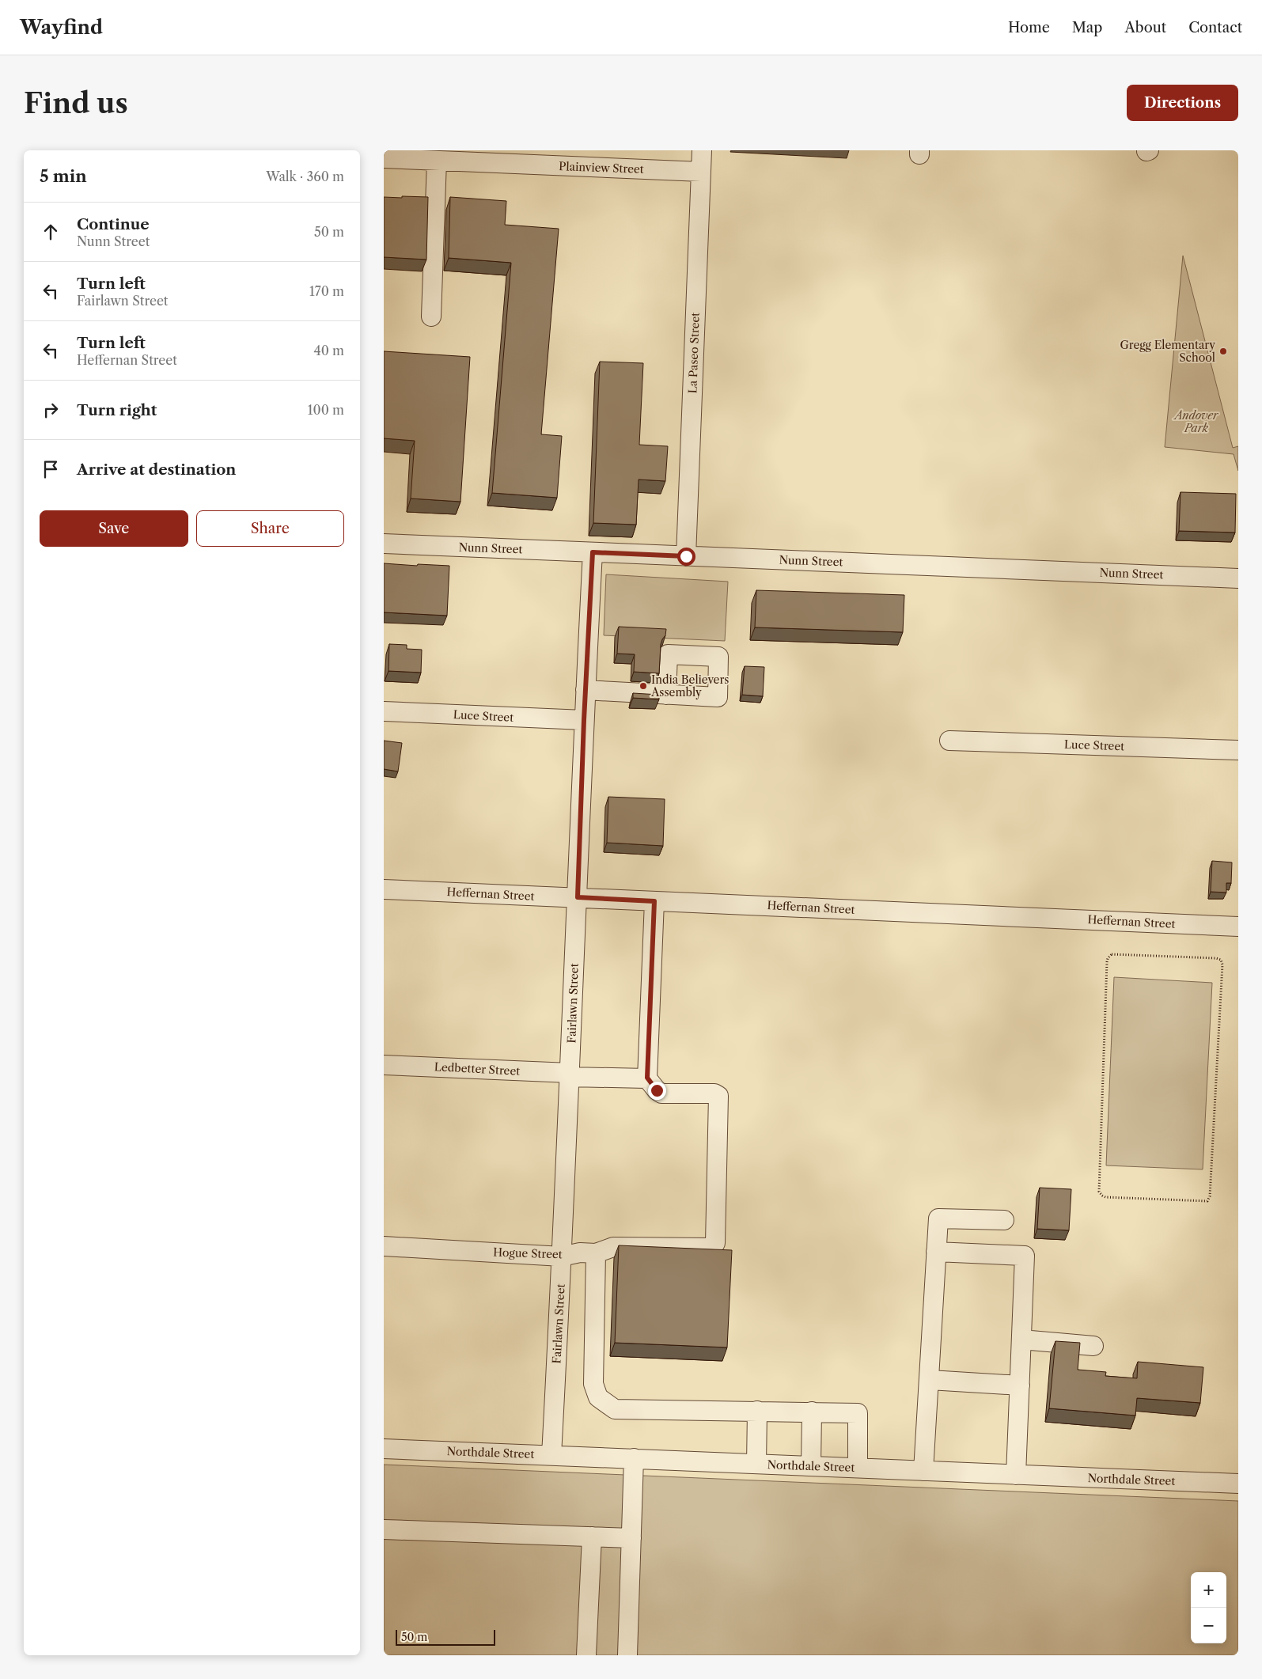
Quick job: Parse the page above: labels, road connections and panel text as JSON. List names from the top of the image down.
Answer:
{
  "streets": {
    "street": [
      "Plainview Street",
      "La Paseo Street",
      "Nunn Street",
      "Luce Street",
      "Heffernan Street",
      "Fairlawn Street",
      "Ledbetter Street",
      "Hogue Street",
      "Northdale Street"
    ]
  },
  "crossings": [
    ["Plainview Street", "La Paseo Street"],
    ["La Paseo Street", "Nunn Street"],
    ["Nunn Street", "Fairlawn Street"],
    ["Luce Street", "Fairlawn Street"],
    ["Heffernan Street", "Fairlawn Street"],
    ["Fairlawn Street", "Ledbetter Street"],
    ["Fairlawn Street", "Hogue Street"],
    ["Fairlawn Street", "Northdale Street"],
    ["Ledbetter Street", "Hogue Street"]
  ],
  "parks": ["Andover Park"],
  "places": ["Gregg Elementary School", "India Believers Assembly"],
  "scale_bar": "50 m",
  "page": {
    "header": "Wayfind",
    "nav": [
      "Home",
      "Map",
      "About",
      "Contact"
    ],
    "buttons": [
      "Directions",
      ["Save", "Share"]
    ],
    "title": "Find us",
    "heading": ["5 min", "Walk · 360 m"],
    "list": [
      ["Continue", "Nunn Street", "50 m"],
      ["Turn left", "Fairlawn Street", "170 m"],
      ["Turn left", "Heffernan Street", "40 m"],
      ["Turn right", "100 m"],
      "Arrive at destination"
    ],
    "map_buttons": ["+", "−"],
    "scale": "50 m"
  }
}
